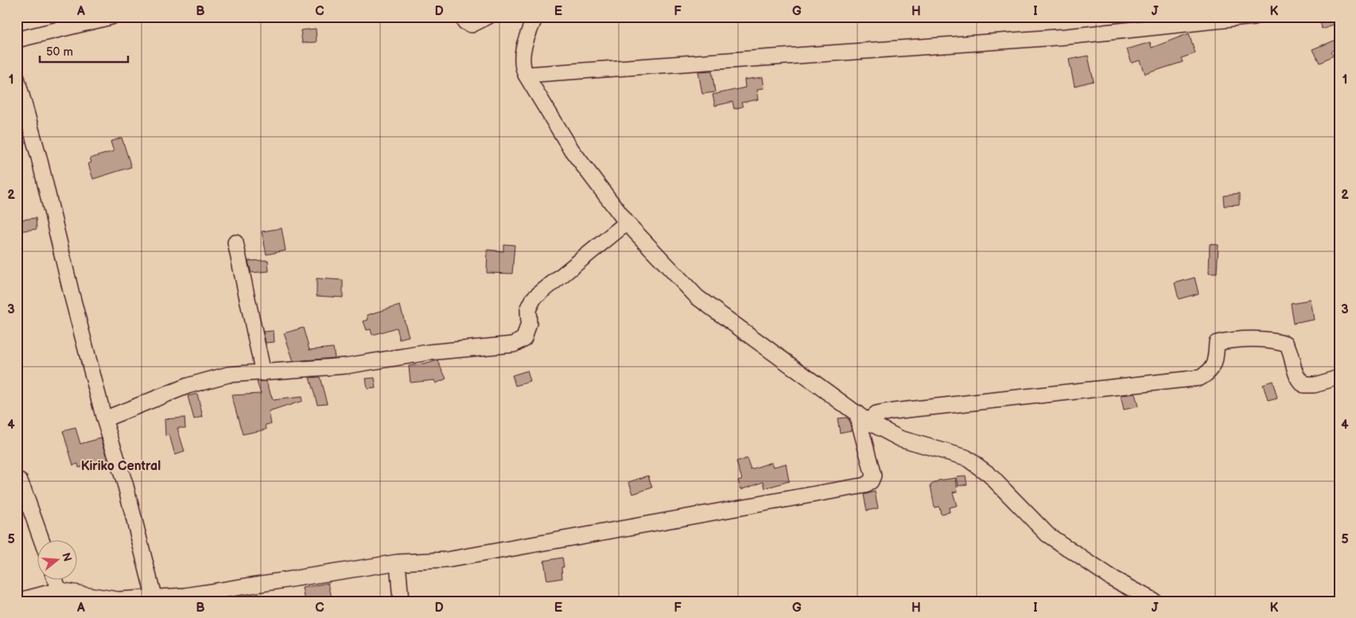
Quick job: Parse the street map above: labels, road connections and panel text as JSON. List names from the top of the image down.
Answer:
{
  "districts": ["Kiriko Central"],
  "scale_bar": "50 m",
  "north": "right",
  "grid": {
    "columns": [
      "A",
      "B",
      "C",
      "D",
      "E",
      "F",
      "G",
      "H",
      "I",
      "J",
      "K"
    ],
    "rows": [
      "1",
      "2",
      "3",
      "4",
      "5"
    ]
  }
}
